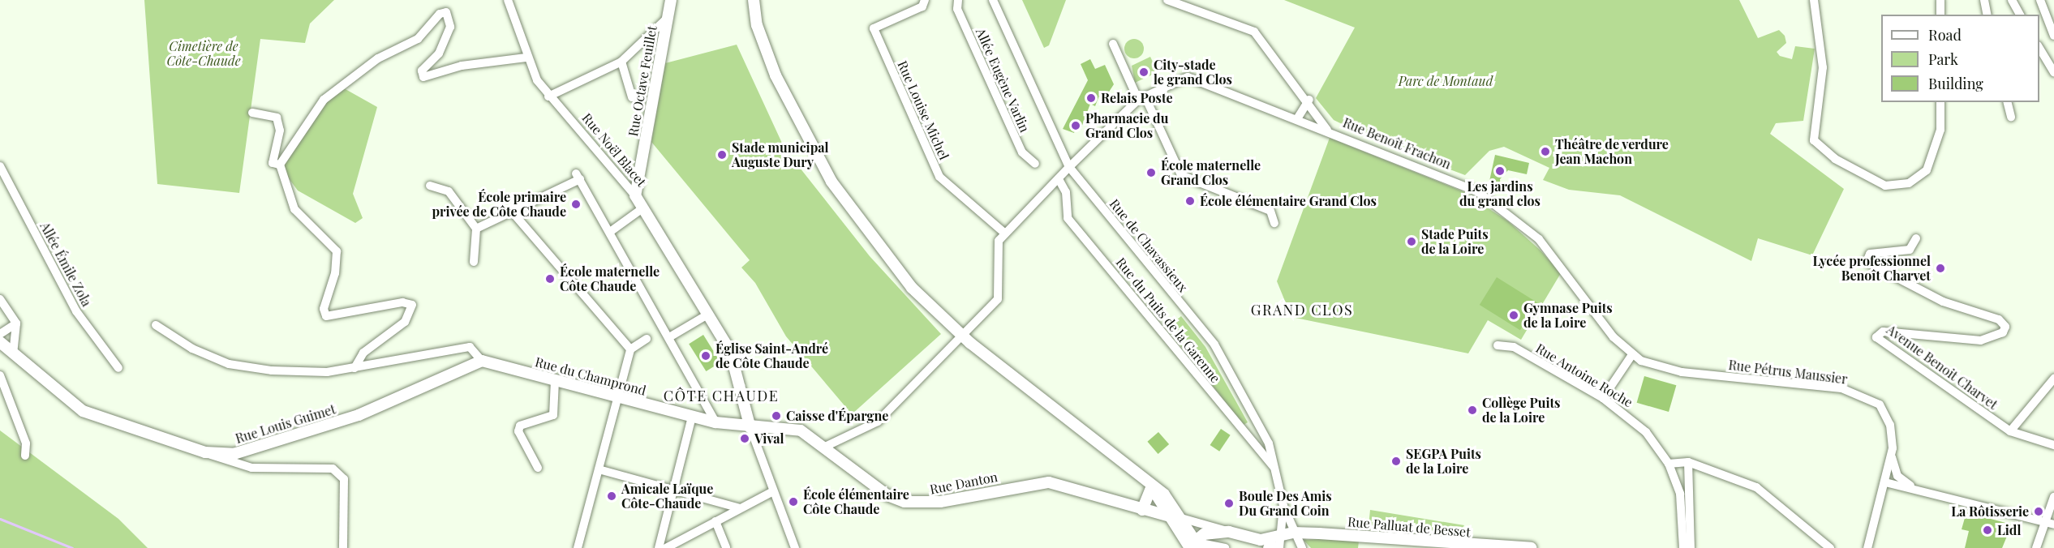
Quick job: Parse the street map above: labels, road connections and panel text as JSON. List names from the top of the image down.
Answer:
{
  "streets": {
    "street": [
      "Allée Eugène Varlin",
      "Rue Octave Feuillet",
      "Rue Louise Michel",
      "Rue Benoît Frachon",
      "Rue Noël Blacet",
      "Rue de Chavassieux",
      "Allée Émile Zola",
      "Rue du Puits de la Garenne",
      "Avenue Benoit Charvet",
      "Rue Pétrus Maussier",
      "Rue Antoine Roche",
      "Rue du Champrond",
      "Rue Louis Guimet",
      "Rue Danton",
      "Rue Palluat de Besset"
    ]
  },
  "crossings": [
    ["Rue Octave Feuillet", "Rue Noël Blacet"],
    ["Rue Louise Michel", "Rue Benoît Frachon"],
    ["Rue Benoît Frachon", "Rue de Chavassieux"],
    ["Rue Benoît Frachon", "Rue du Puits de la Garenne"],
    ["Rue Benoît Frachon", "Rue Pétrus Maussier"],
    ["Rue Noël Blacet", "Rue du Champrond"],
    ["Rue Noël Blacet", "Rue Danton"],
    ["Rue de Chavassieux", "Rue du Puits de la Garenne"],
    ["Rue de Chavassieux", "Rue Palluat de Besset"],
    ["Rue du Champrond", "Rue Louis Guimet"],
    ["Rue du Champrond", "Rue Danton"]
  ],
  "districts": ["GRAND CLOS", "CÔTE CHAUDE"],
  "parks": ["Cimetière de Côte-Chaude", "Parc de Montaud"],
  "places": [
    "City-stade le grand Clos",
    "Relais Poste",
    "Pharmacie du Grand Clos",
    "Théâtre de verdure Jean Machon",
    "Stade municipal Auguste Dury",
    "Les jardins du grand clos",
    "École maternelle Grand Clos",
    "École élémentaire Grand Clos",
    "École primaire privée de Côte Chaude",
    "Stade Puits de la Loire",
    "Lycée professionnel Benoît Charvet",
    "École maternelle Côte Chaude",
    "Gymnase Puits de la Loire",
    "Église Saint-André de Côte Chaude",
    "Collège Puits de la Loire",
    "Caisse d'Épargne",
    "Vival",
    "SEGPA Puits de la Loire",
    "Amicale Laïque Côte-Chaude",
    "École élémentaire Côte Chaude",
    "Boule Des Amis Du Grand Coin",
    "La Rôtisserie",
    "Lidl"
  ],
  "legend": ["Road", "Park", "Building"]
}
